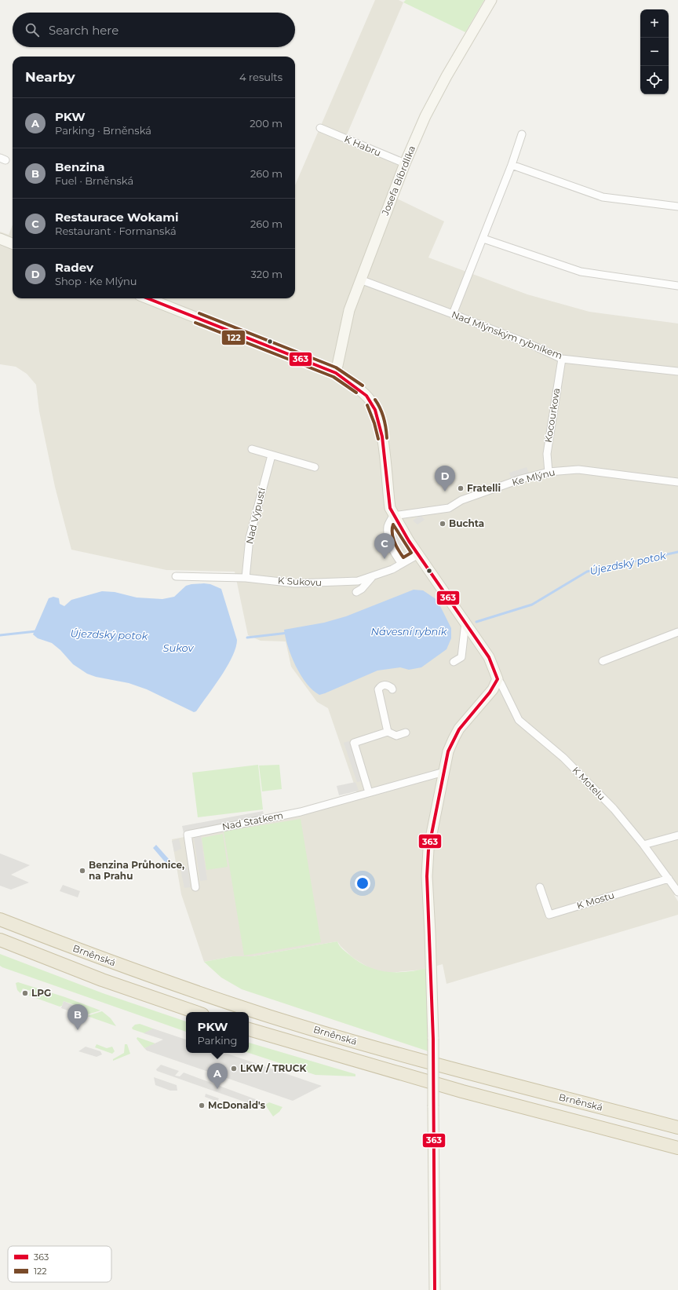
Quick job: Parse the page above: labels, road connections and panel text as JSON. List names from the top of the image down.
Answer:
{
  "streets": {
    "highway": ["Brněnská"],
    "street": [
      "K Habru",
      "Josefa Bíbrdlíka",
      "Nad Mlýnským rybníkem",
      "Kocourkova",
      "Ke Mlýnu",
      "Nad Výpustí",
      "K Sukovu",
      "K Motelu",
      "Nad Statkem",
      "K Mostu"
    ]
  },
  "crossings": [
    ["K Habru", "Josefa Bíbrdlíka"],
    ["Josefa Bíbrdlíka", "Nad Mlýnským rybníkem"],
    ["Nad Mlýnským rybníkem", "Kocourkova"],
    ["Kocourkova", "Ke Mlýnu"],
    ["Nad Výpustí", "K Sukovu"],
    ["K Motelu", "K Mostu"]
  ],
  "water": ["Újezdský potok", "Návesní rybník", "Sukov"],
  "places": [
    "Fratelli",
    "Buchta",
    "Benzina Průhonice, na Prahu",
    "LPG",
    "LKW / TRUCK",
    "McDonald's"
  ],
  "lines": ["transit line 363", "transit line 122"],
  "legend": ["363", "122"],
  "page": {
    "map_buttons": ["+", "−"],
    "search": "Search here",
    "heading": ["Nearby", "4 results"],
    "list": [
      {
        "mark": "A",
        "name": "PKW",
        "note": "Parking · Brněnská",
        "value": "200 m"
      },
      {
        "mark": "B",
        "name": "Benzina",
        "note": "Fuel · Brněnská",
        "value": "260 m"
      },
      {
        "mark": "C",
        "name": "Restaurace Wokami",
        "note": "Restaurant · Formanská",
        "value": "260 m"
      },
      {
        "mark": "D",
        "name": "Radev",
        "note": "Shop · Ke Mlýnu",
        "value": "320 m"
      }
    ],
    "pins": [
      "D",
      "C",
      "B",
      "A"
    ],
    "popup": ["PKW", "Parking"]
  }
}
